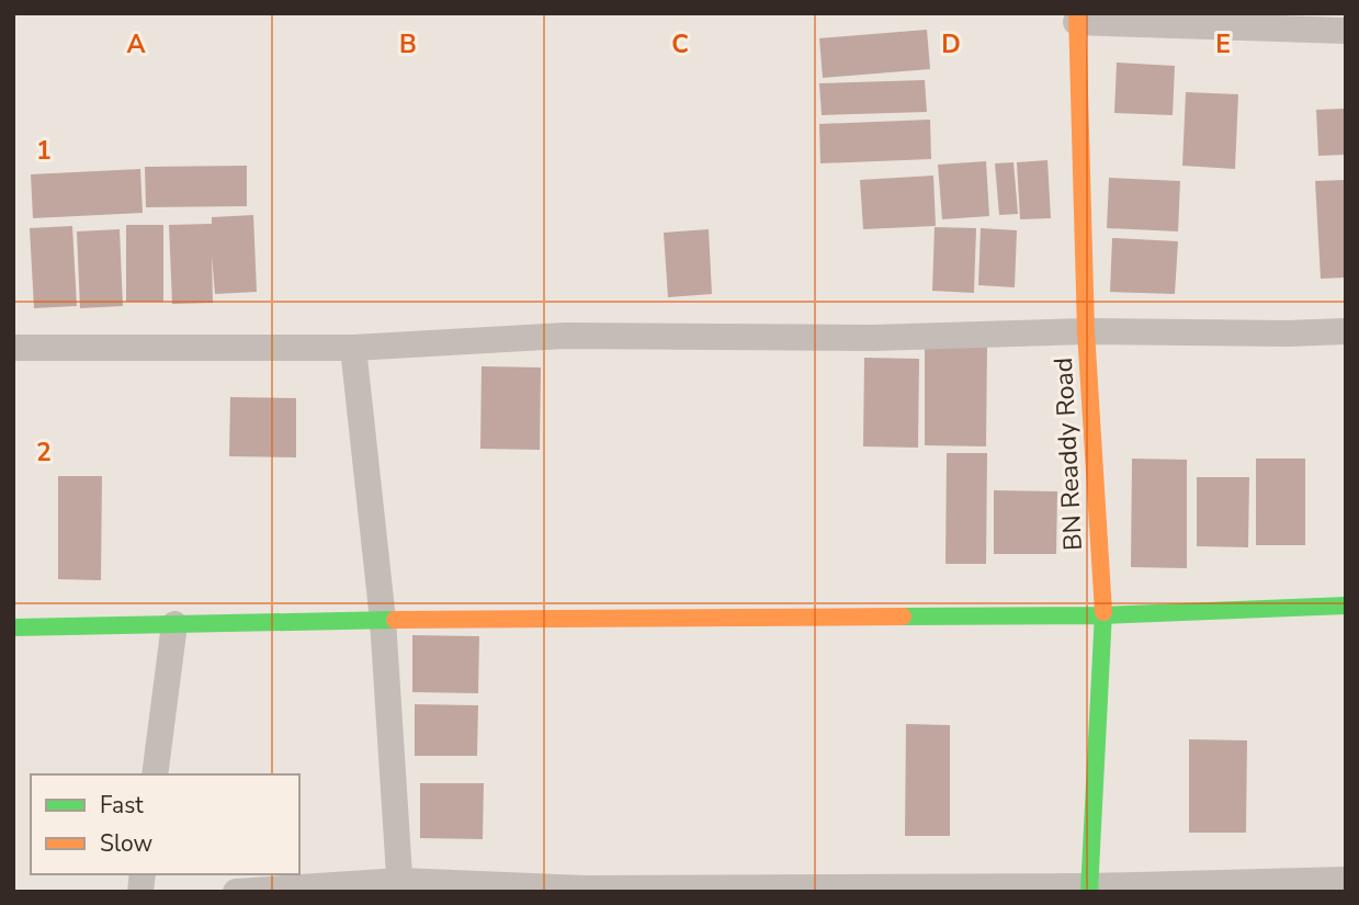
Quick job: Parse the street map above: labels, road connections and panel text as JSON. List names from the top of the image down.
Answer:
{
  "streets": {
    "street": ["BN Readdy Road"]
  },
  "legend": ["Fast", "Slow"],
  "grid": {
    "columns": [
      "A",
      "B",
      "C",
      "D",
      "E"
    ],
    "rows": ["1", "2"]
  }
}
